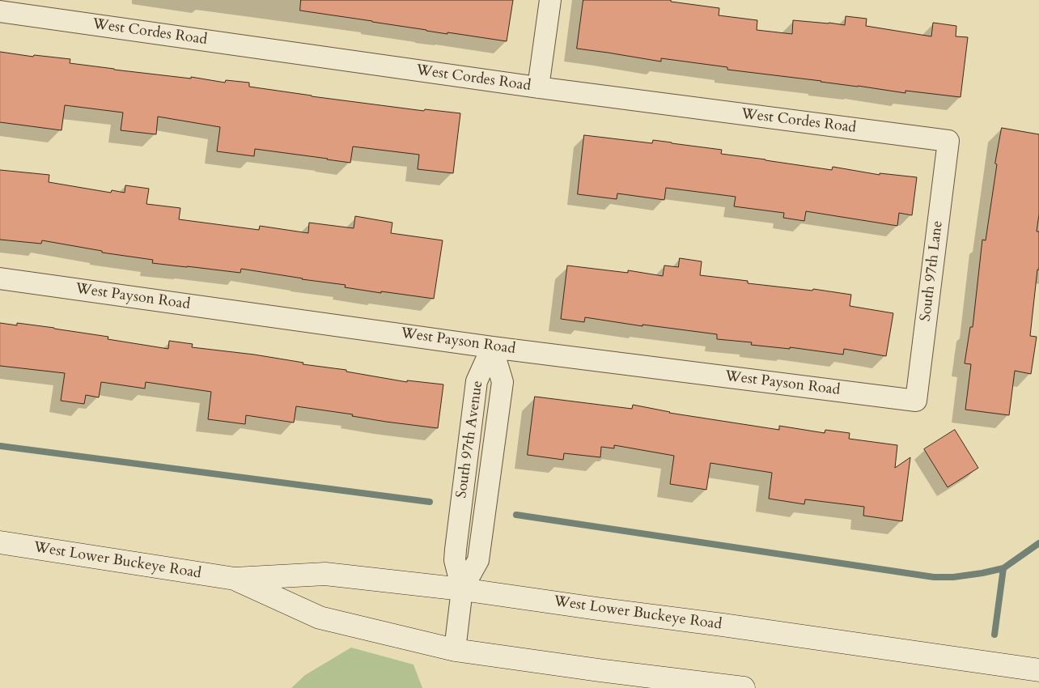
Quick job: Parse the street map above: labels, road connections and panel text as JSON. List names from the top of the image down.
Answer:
{
  "streets": {
    "main road": ["West Lower Buckeye Road"],
    "street": [
      "West Cordes Road",
      "South 97th Lane",
      "West Payson Road",
      "South 97th Avenue"
    ]
  },
  "crossings": [
    ["West Cordes Road", "South 97th Lane"],
    ["South 97th Lane", "West Payson Road"],
    ["West Payson Road", "South 97th Avenue"],
    ["South 97th Avenue", "West Lower Buckeye Road"]
  ]
}
